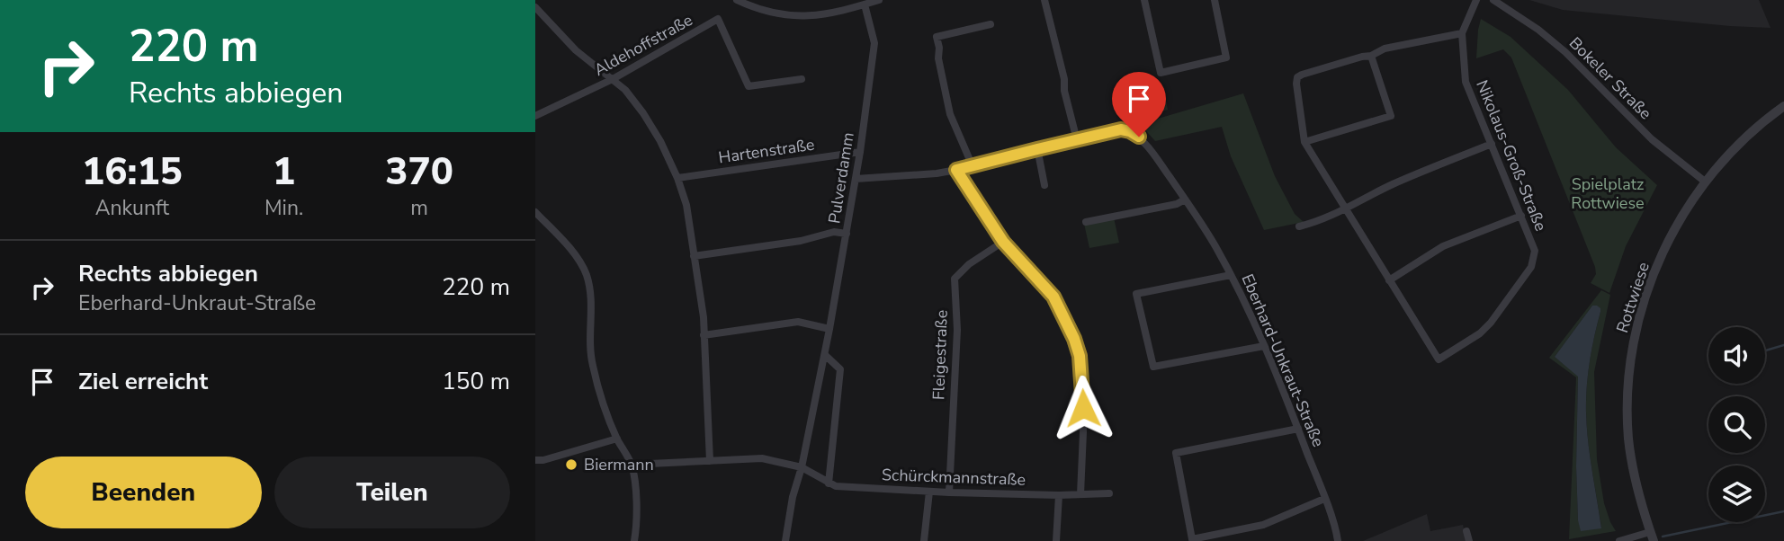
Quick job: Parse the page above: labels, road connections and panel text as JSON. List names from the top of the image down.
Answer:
{
  "streets": {
    "street": [
      "Aldehoffstraße",
      "Bokeler Straße",
      "Hartenstraße",
      "Nikolaus-Groß-Straße",
      "Pulverdamm",
      "Rottwiese",
      "Fleigestraße",
      "Eberhard-Unkraut-Straße",
      "Schürckmannstraße"
    ]
  },
  "crossings": [
    ["Bokeler Straße", "Rottwiese"],
    ["Hartenstraße", "Pulverdamm"],
    ["Pulverdamm", "Eberhard-Unkraut-Straße"],
    ["Pulverdamm", "Schürckmannstraße"],
    ["Fleigestraße", "Schürckmannstraße"]
  ],
  "parks": ["Spielplatz Rottwiese"],
  "places": ["Biermann"],
  "page": {
    "turn": ["220 m", "Rechts abbiegen"],
    "eta": [
      "16:15",
      "Ankunft",
      "1",
      "Min.",
      "370",
      "m"
    ],
    "list": [
      {
        "name": "Rechts abbiegen",
        "note": "Eberhard-Unkraut-Straße",
        "value": "220 m"
      },
      {
        "name": "Ziel erreicht",
        "value": "150 m"
      }
    ],
    "buttons": ["Beenden", "Teilen"]
  }
}
